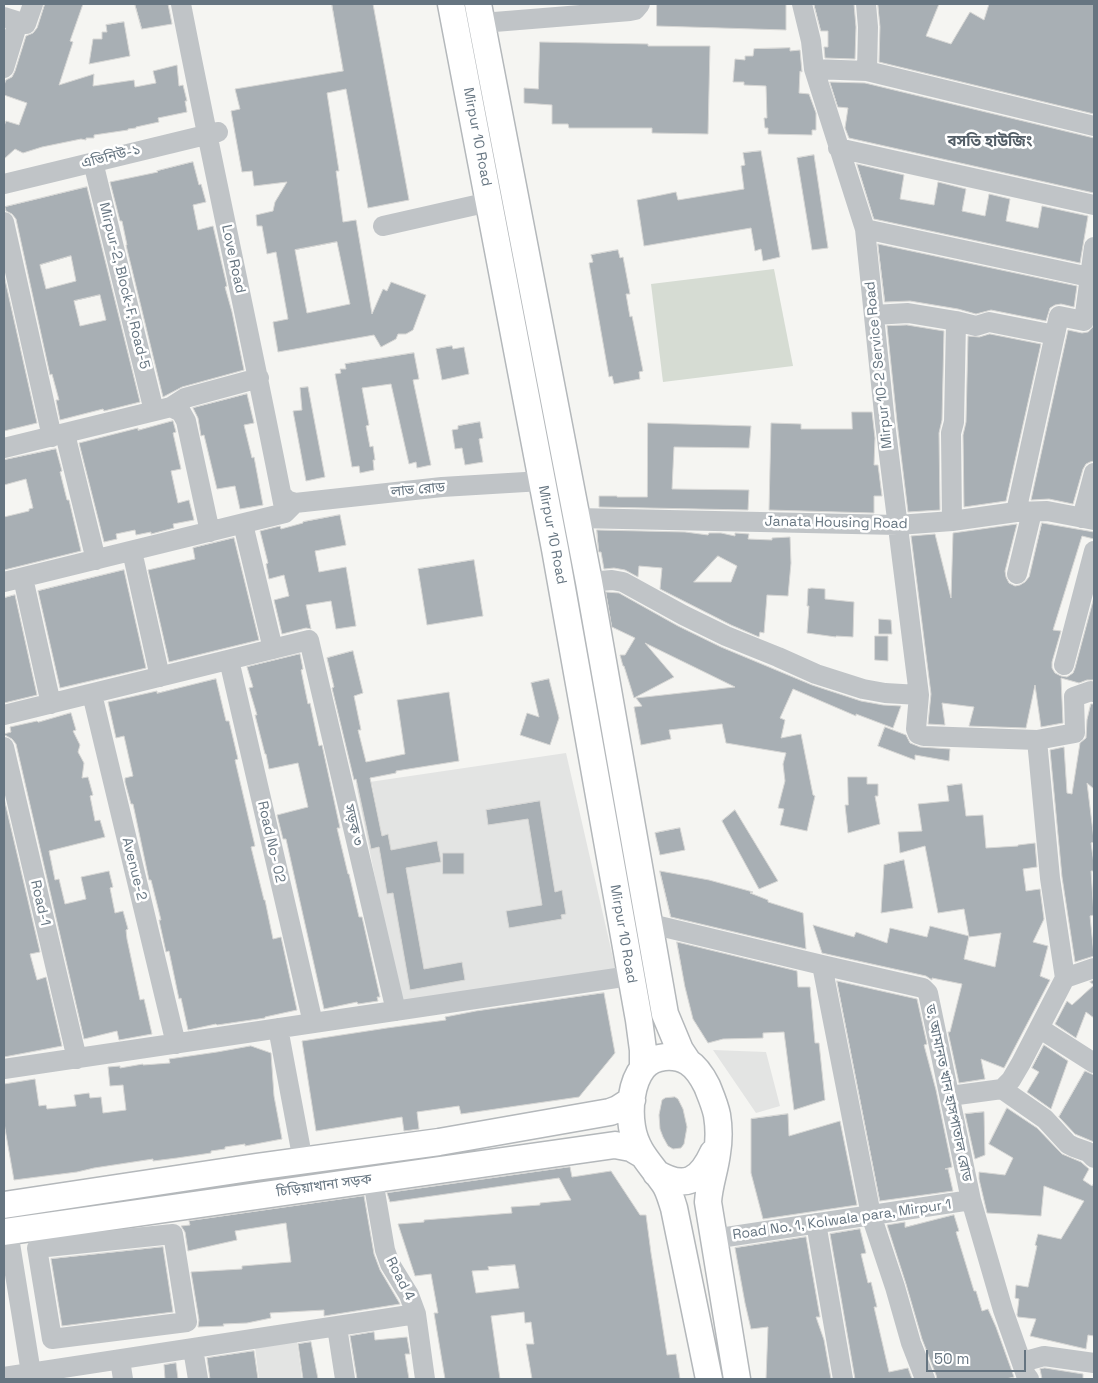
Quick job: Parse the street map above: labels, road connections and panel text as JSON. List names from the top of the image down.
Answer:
{
  "streets": {
    "main road": ["Mirpur 10 Road", "চিড়িয়াখানা সড়ক"],
    "street": [
      "এভিনিউ-১",
      "Love Road",
      "Mirpur-2, Block-F, Road-5",
      "Mirpur 10-2 Service Road",
      "লাভ রোড",
      "Janata Housing Road",
      "সড়ক ৩",
      "Road No- 02",
      "Avenue-2",
      "Road-1",
      "ড. আমানত খান হাসপাতাল রোড",
      "Road No. 1, Kolwala para, Mirpur 1",
      "Road 4"
    ]
  },
  "crossings": [
    ["Mirpur 10 Road", "লাভ রোড"],
    ["Mirpur 10 Road", "Janata Housing Road"],
    ["Mirpur 10 Road", "ড. আমানত খান হাসপাতাল রোড"],
    ["Mirpur 10 Road", "চিড়িয়াখানা সড়ক"],
    ["এভিনিউ-১", "Love Road"],
    ["এভিনিউ-১", "Mirpur-2, Block-F, Road-5"],
    ["Love Road", "লাভ রোড"],
    ["Mirpur 10-2 Service Road", "Janata Housing Road"],
    ["ড. আমানত খান হাসপাতাল রোড", "Road No. 1, Kolwala para, Mirpur 1"],
    ["চিড়িয়াখানা সড়ক", "Road 4"]
  ],
  "districts": ["বসতি হাউজিং"],
  "scale_bar": "50 m"
}
